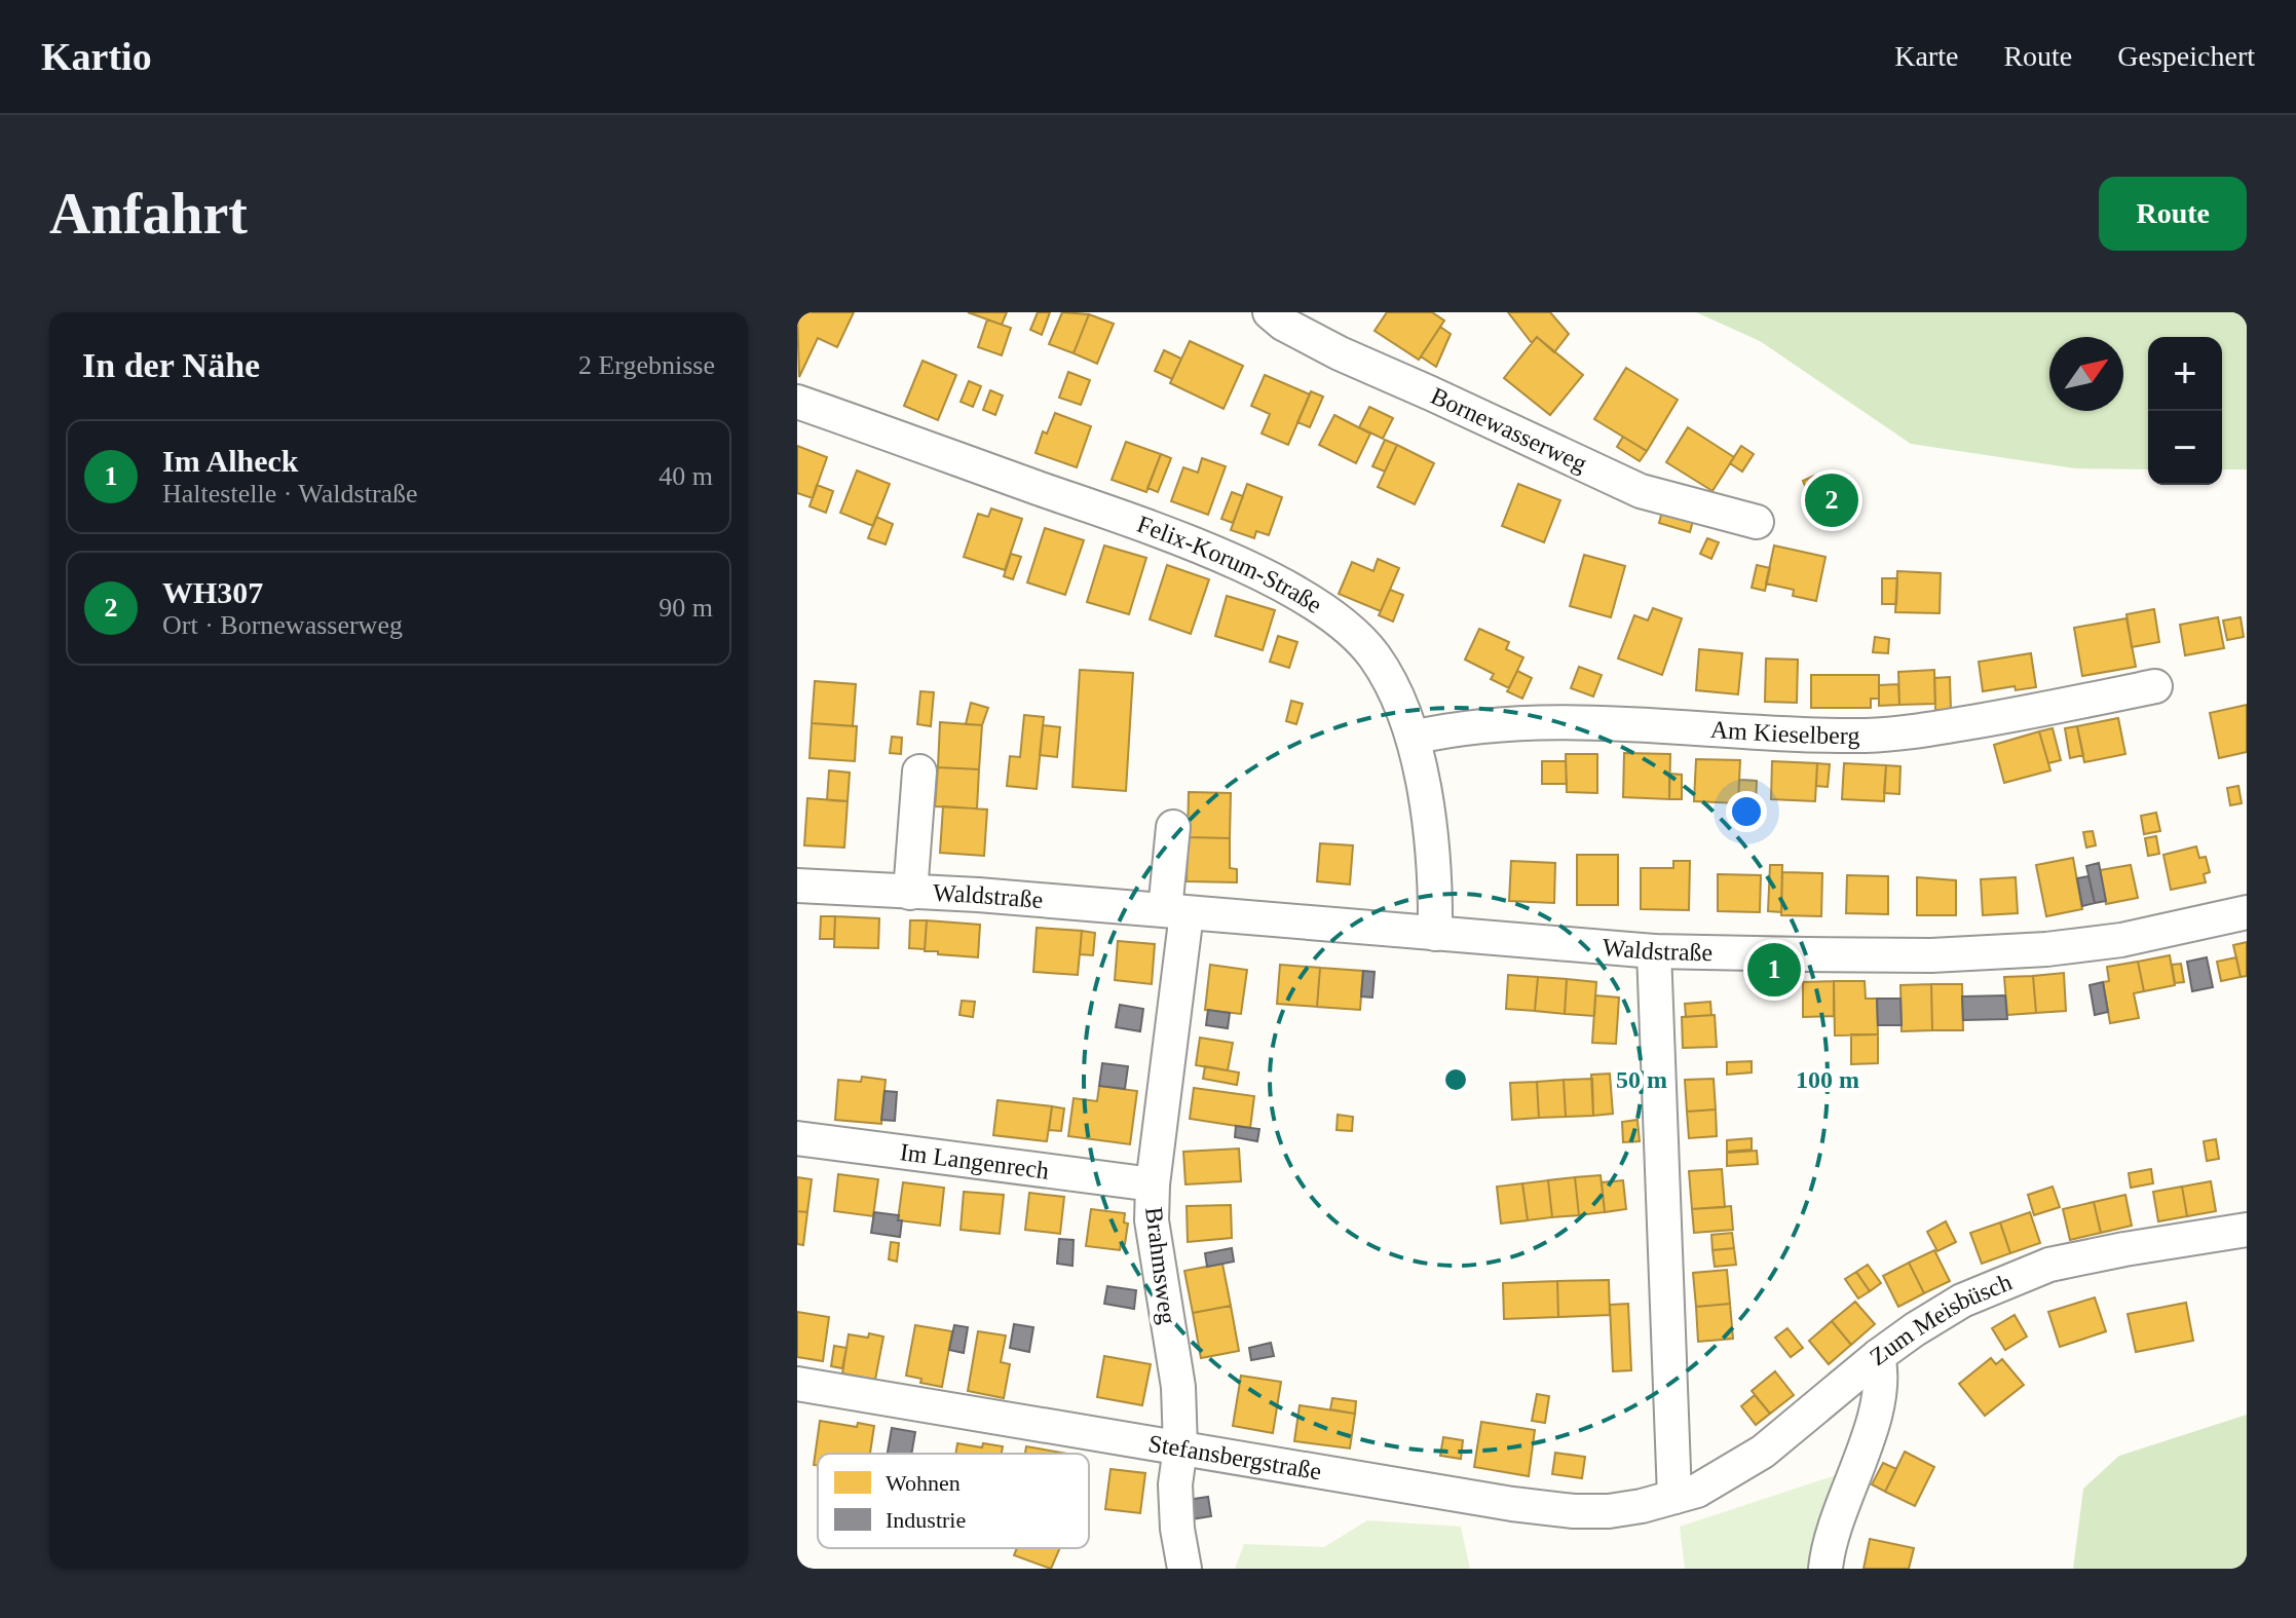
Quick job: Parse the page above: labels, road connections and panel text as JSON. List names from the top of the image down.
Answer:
{
  "streets": {
    "street": [
      "Bornewasserweg",
      "Felix-Korum-Straße",
      "Am Kieselberg",
      "Waldstraße",
      "Im Langenrech",
      "Brahmsweg",
      "Zum Meisbüsch",
      "Stefansbergstraße"
    ]
  },
  "crossings": [
    ["Felix-Korum-Straße", "Am Kieselberg"],
    ["Felix-Korum-Straße", "Waldstraße"],
    ["Waldstraße", "Brahmsweg"],
    ["Im Langenrech", "Brahmsweg"],
    ["Brahmsweg", "Stefansbergstraße"],
    ["Zum Meisbüsch", "Stefansbergstraße"]
  ],
  "legend": ["Wohnen", "Industrie"],
  "north": "top right",
  "page": {
    "header": "Kartio",
    "nav": ["Karte", "Route", "Gespeichert"],
    "buttons": "Route",
    "title": "Anfahrt",
    "heading": ["In der Nähe", "2 Ergebnisse"],
    "map_buttons": ["+", "−"],
    "list": [
      {
        "mark": "1",
        "name": "Im Alheck",
        "note": "Haltestelle · Waldstraße",
        "value": "40 m"
      },
      {
        "mark": "2",
        "name": "WH307",
        "note": "Ort · Bornewasserweg",
        "value": "90 m"
      }
    ],
    "pins": ["2", "1"]
  },
  "rings": ["50 m", "100 m"]
}
